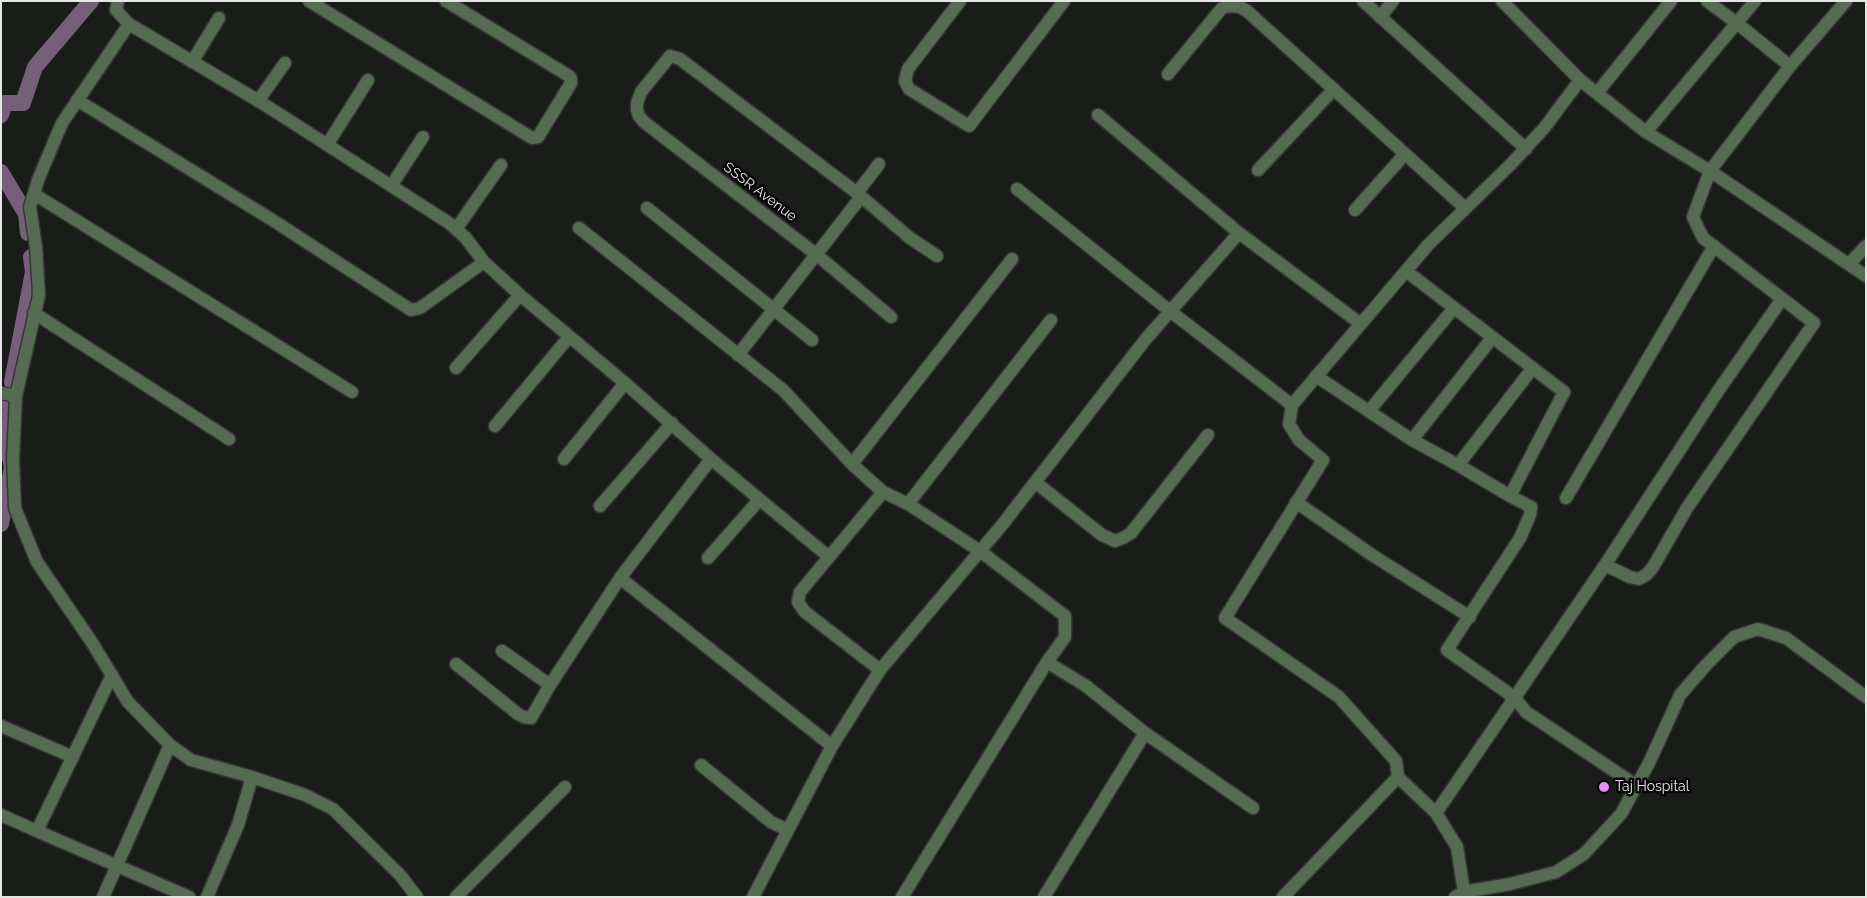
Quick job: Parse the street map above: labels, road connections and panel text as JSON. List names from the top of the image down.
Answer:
{
  "streets": {
    "street": ["SSSR Avenue"]
  },
  "places": ["Taj Hospital"]
}
